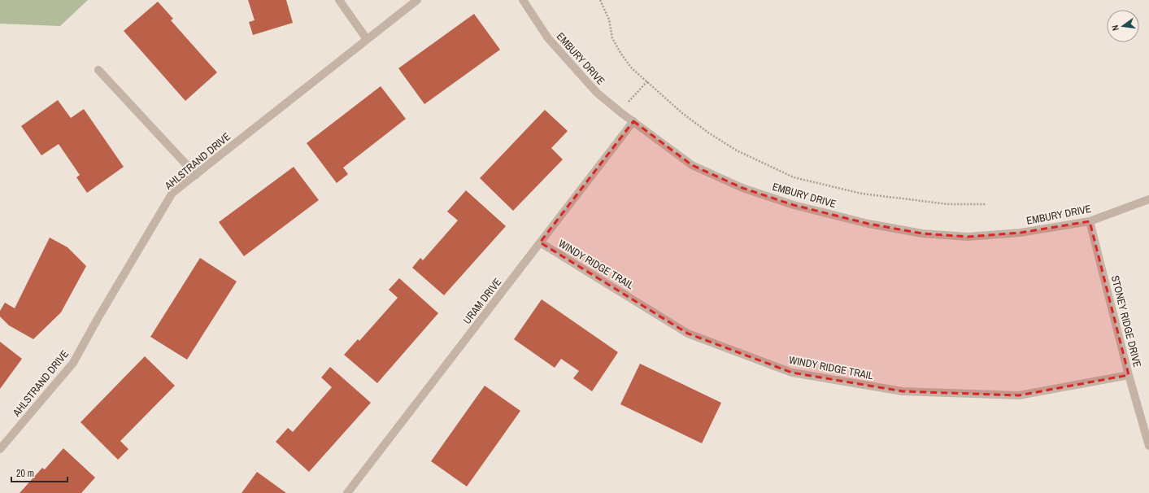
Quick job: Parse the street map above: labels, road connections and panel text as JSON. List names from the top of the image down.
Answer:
{
  "streets": {
    "street": [
      "EMBURY DRIVE",
      "AHLSTRAND DRIVE",
      "WINDY RIDGE TRAIL",
      "URAM DRIVE",
      "STONEY RIDGE DRIVE"
    ]
  },
  "crossings": [
    ["EMBURY DRIVE", "URAM DRIVE"],
    ["EMBURY DRIVE", "STONEY RIDGE DRIVE"],
    ["WINDY RIDGE TRAIL", "URAM DRIVE"],
    ["WINDY RIDGE TRAIL", "STONEY RIDGE DRIVE"]
  ],
  "scale_bar": "20 m",
  "north": "left"
}
